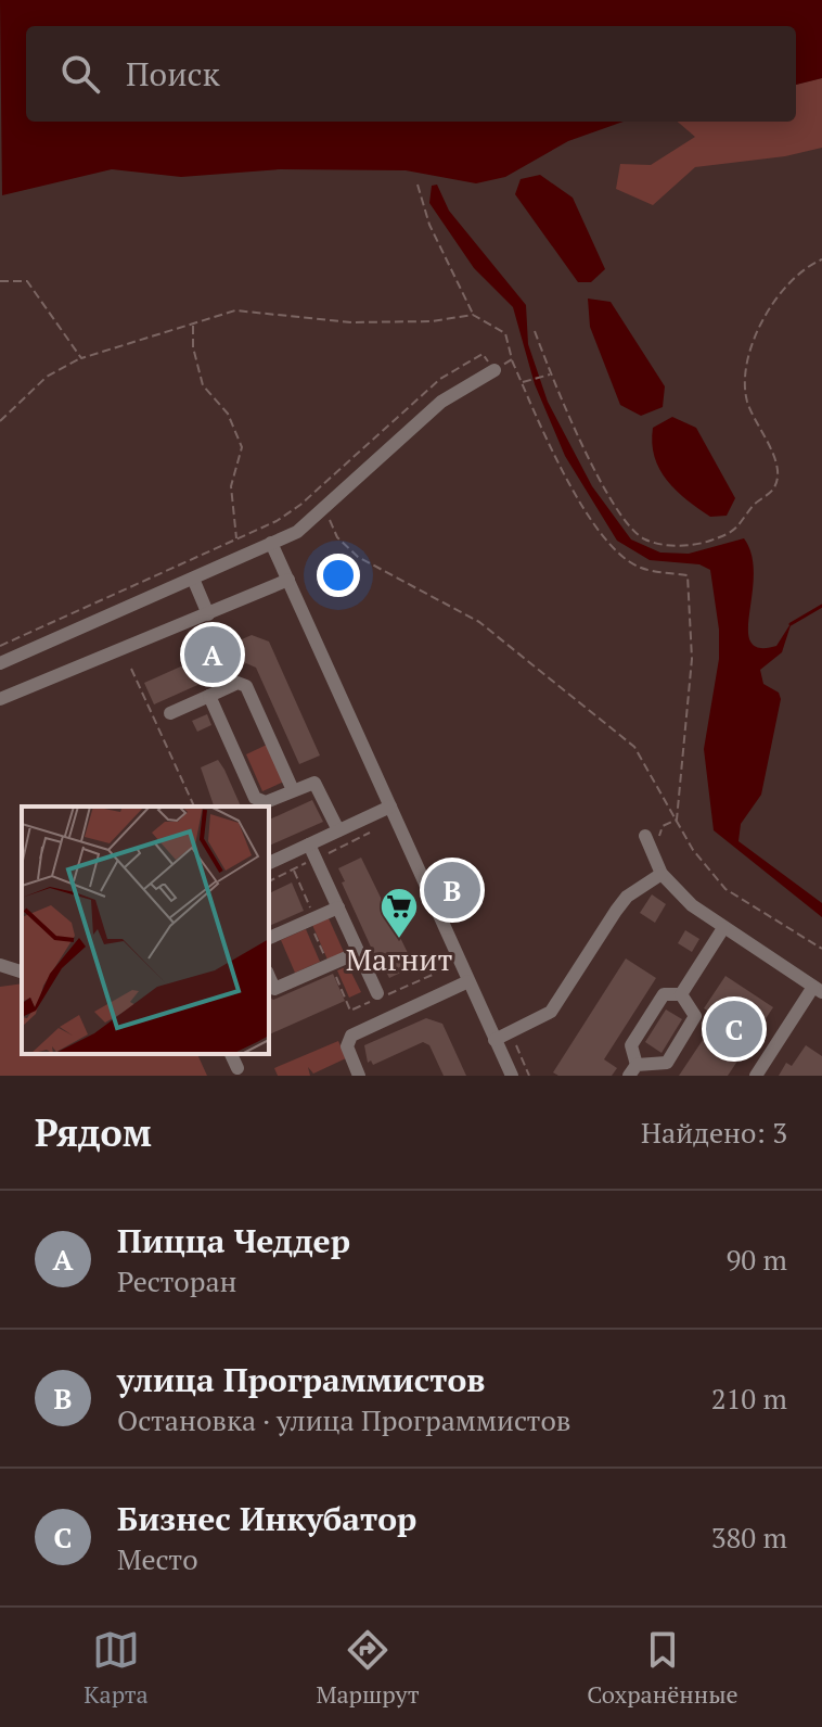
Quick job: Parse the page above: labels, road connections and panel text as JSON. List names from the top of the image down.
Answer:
{
  "places": {
    "supermarket": ["Магнит"]
  },
  "page": {
    "search": "Поиск",
    "pins": ["A", "B", "C"],
    "heading": ["Рядом", "Найдено: 3"],
    "list": [
      {
        "mark": "A",
        "name": "Пицца Чеддер",
        "note": "Ресторан",
        "value": "90 m"
      },
      {
        "mark": "B",
        "name": "улица Программистов",
        "note": "Остановка · улица Программистов",
        "value": "210 m"
      },
      {
        "mark": "C",
        "name": "Бизнес Инкубатор",
        "note": "Место",
        "value": "380 m"
      }
    ],
    "nav": ["Карта", "Маршрут", "Сохранённые"]
  }
}
